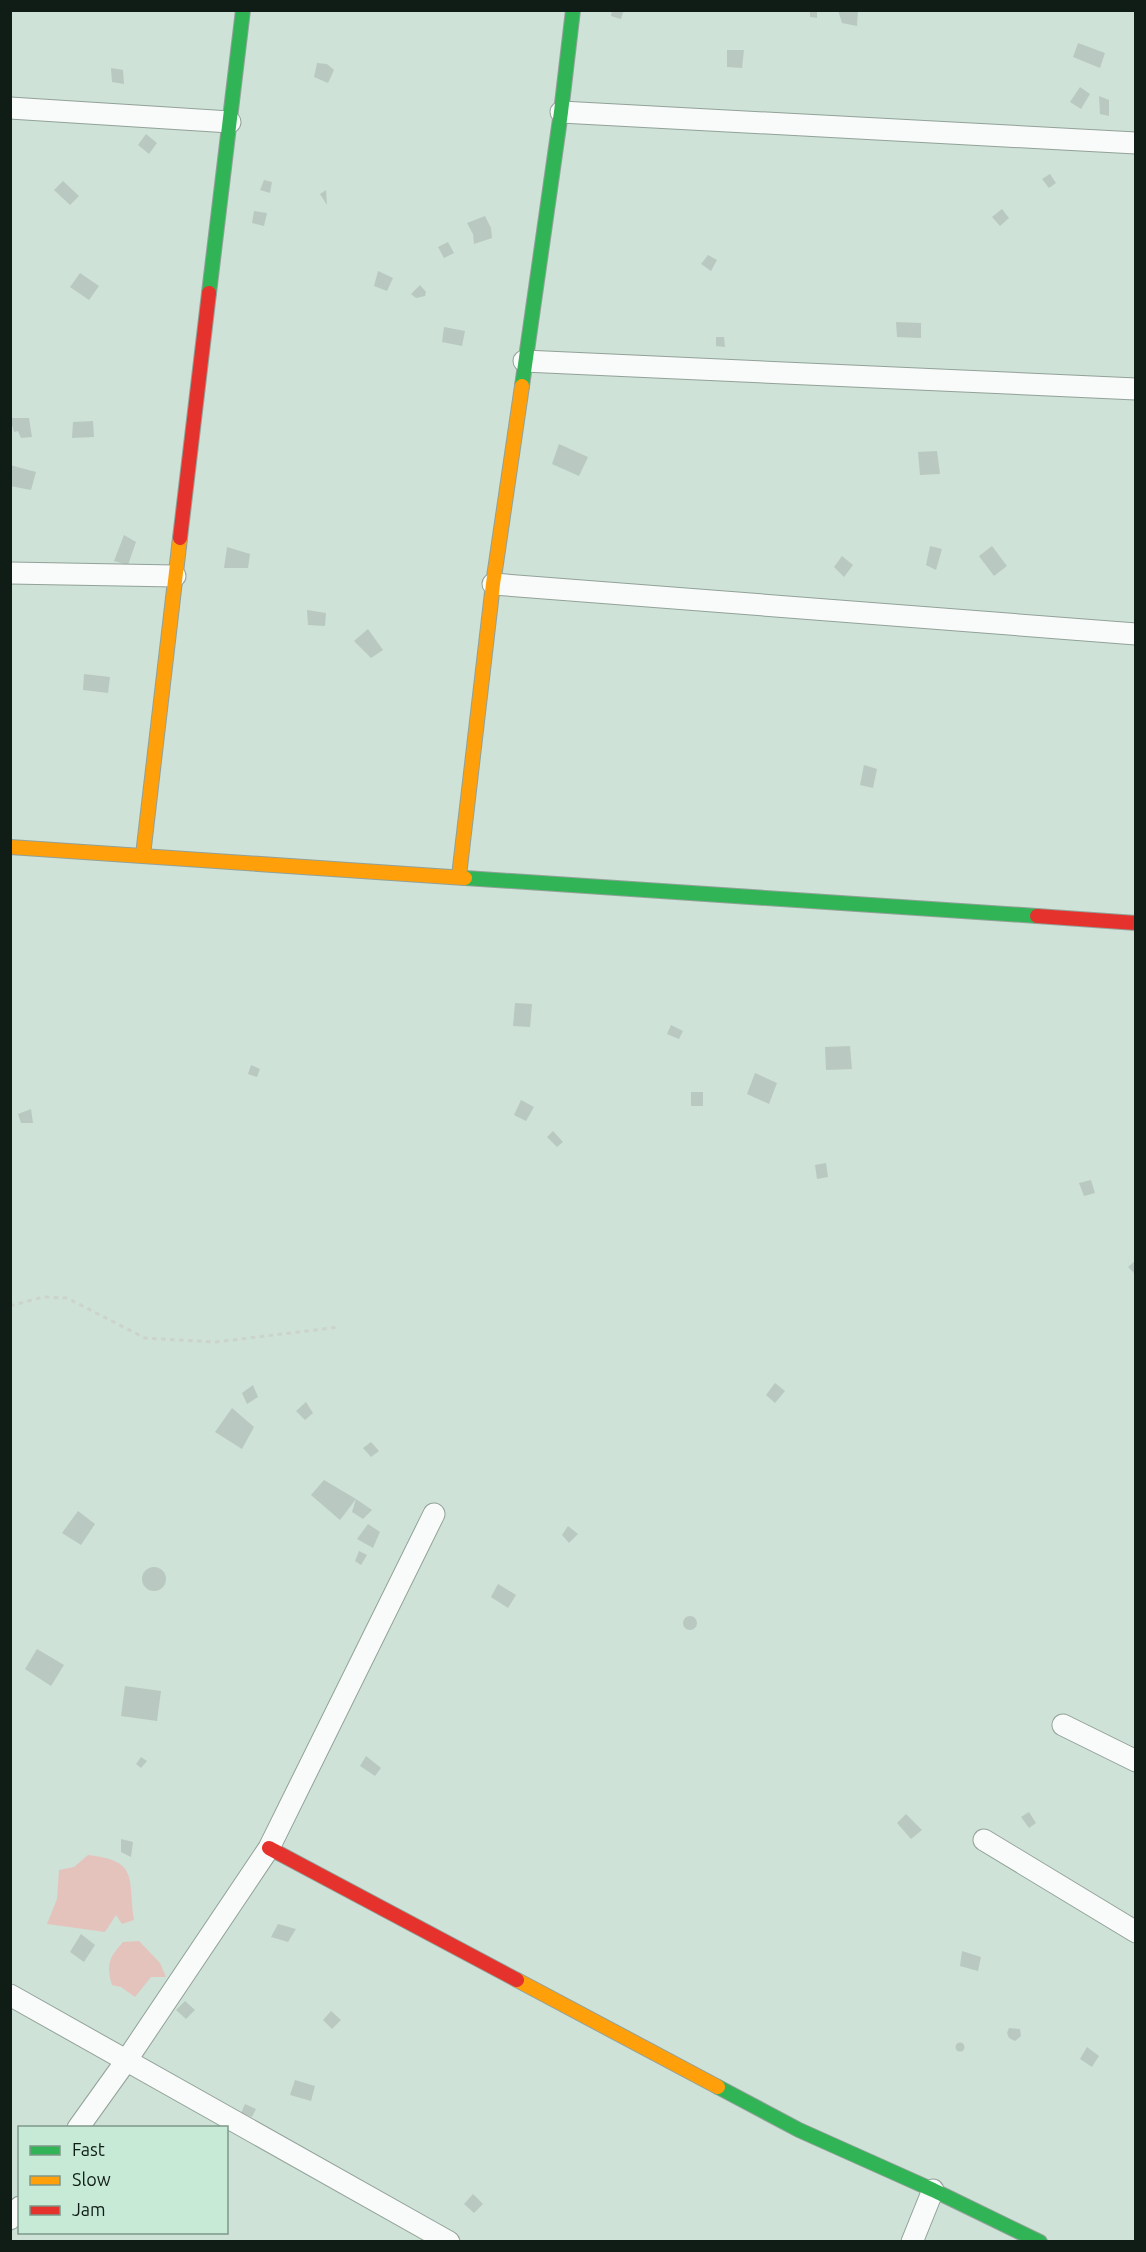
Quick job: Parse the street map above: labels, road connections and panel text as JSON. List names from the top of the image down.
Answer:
{
  "legend": ["Fast", "Slow", "Jam"]
}
